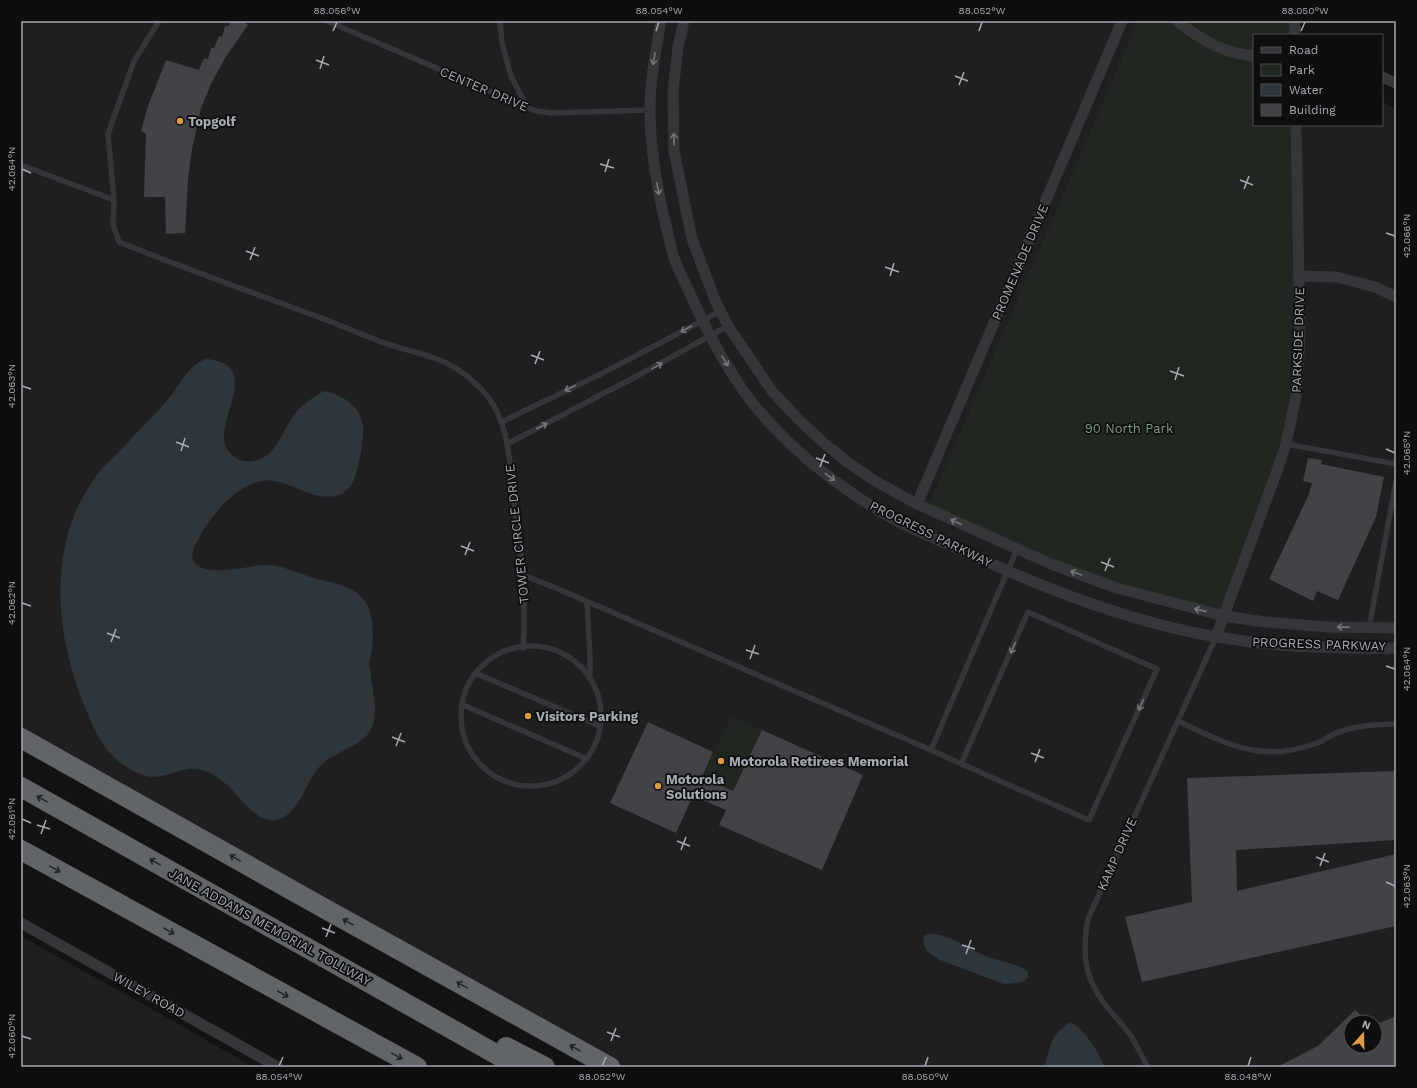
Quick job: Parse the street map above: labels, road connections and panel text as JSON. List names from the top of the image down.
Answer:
{
  "streets": {
    "highway": ["JANE ADDAMS MEMORIAL TOLLWAY"],
    "street": [
      "PROMENADE DRIVE",
      "PARKSIDE DRIVE",
      "PROGRESS PARKWAY",
      "WILEY ROAD"
    ],
    "lane": ["CENTER DRIVE", "TOWER CIRCLE DRIVE", "KAMP DRIVE"]
  },
  "crossings": [
    ["CENTER DRIVE", "PROGRESS PARKWAY"],
    ["PROMENADE DRIVE", "PROGRESS PARKWAY"],
    ["PARKSIDE DRIVE", "PROGRESS PARKWAY"],
    ["PARKSIDE DRIVE", "KAMP DRIVE"],
    ["PROGRESS PARKWAY", "KAMP DRIVE"]
  ],
  "parks": ["90 North Park"],
  "places": [
    "Topgolf",
    "Visitors Parking",
    "Motorola Retirees Memorial",
    "Motorola Solutions"
  ],
  "legend": [
    "Road",
    "Park",
    "Water",
    "Building"
  ],
  "north": "top",
  "coordinates": [
    "88.056°W",
    "88.054°W",
    "88.052°W",
    "88.050°W",
    "42.064°N",
    "42.066°N",
    "42.063°N",
    "42.065°N",
    "42.062°N",
    "42.061°N",
    "42.060°N",
    "88.048°W"
  ]
}
